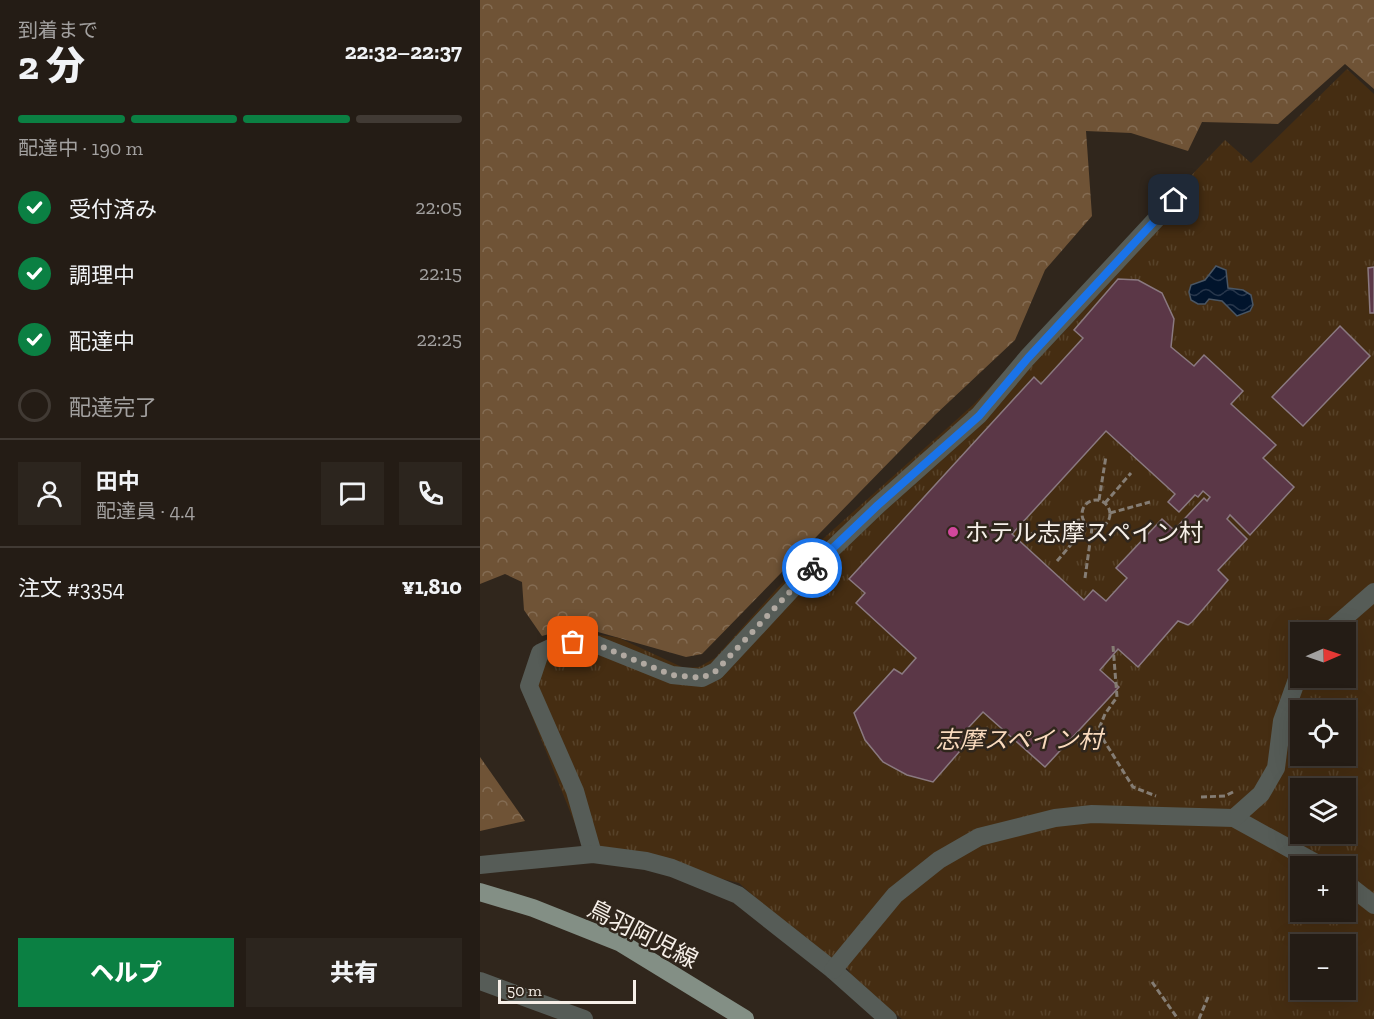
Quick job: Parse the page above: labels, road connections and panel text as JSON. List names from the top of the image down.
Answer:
{
  "streets": {
    "main road": ["鳥羽阿児線"]
  },
  "parks": ["志摩スペイン村"],
  "places": ["ホテル志摩スペイン村"],
  "scale_bar": "50 m",
  "north": "right",
  "page": {
    "heading": ["2 分", "到着まで", "22:32–22:37"],
    "panel": [
      "田中",
      "配達員 · 4.4",
      "注文 #3354",
      "¥1,810"
    ],
    "bar": "配達中 · 190 m",
    "list": [
      ["受付済み", "22:05"],
      ["調理中", "22:15"],
      ["配達中", "22:25"],
      "配達完了"
    ],
    "map_buttons": ["+", "−"],
    "buttons": ["ヘルプ", "共有"],
    "scale": "50 m"
  }
}
